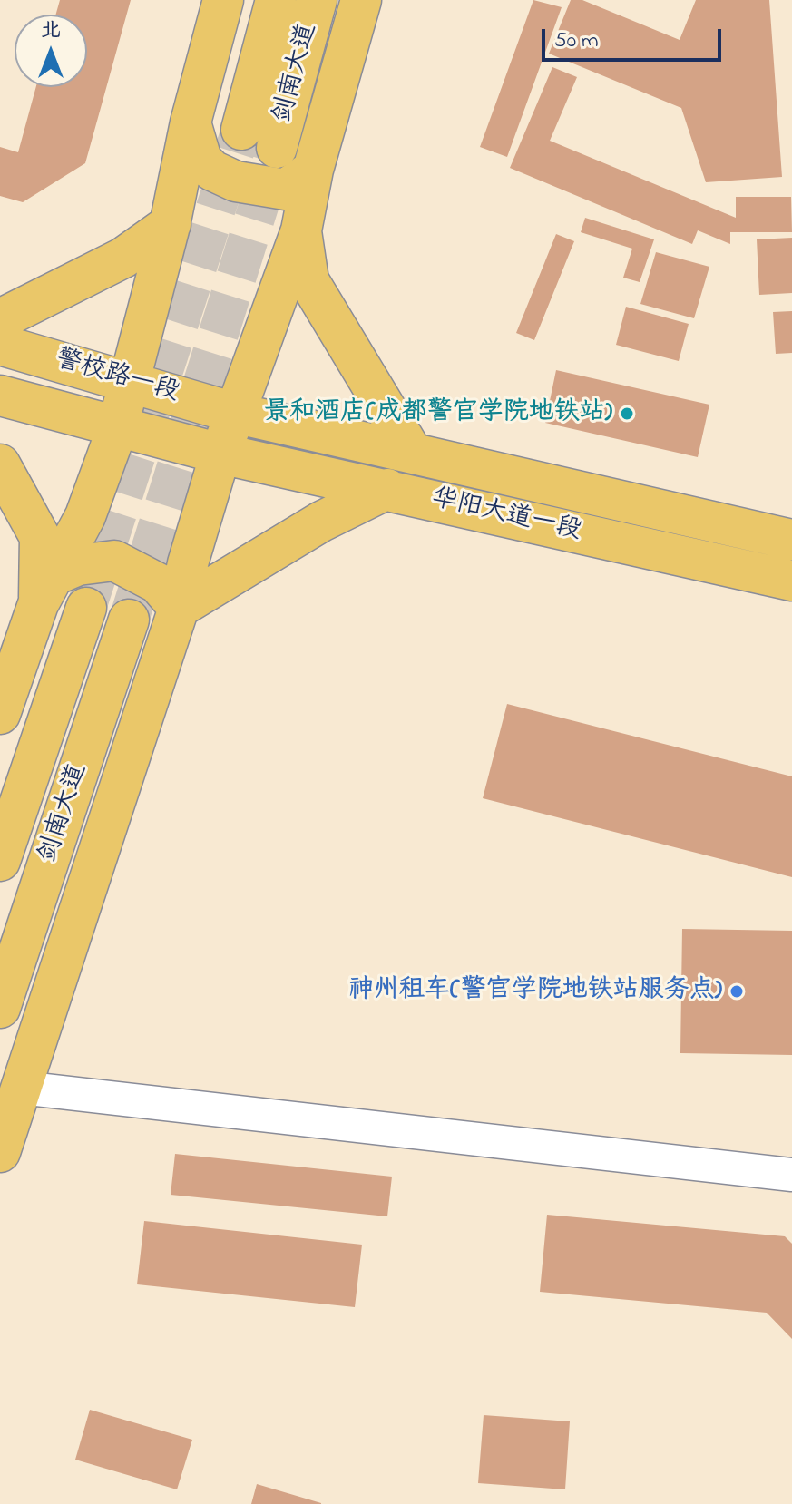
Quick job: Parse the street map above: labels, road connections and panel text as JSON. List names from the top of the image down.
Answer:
{
  "streets": {
    "main road": ["剑南大道", "警校路一段", "华阳大道一段"]
  },
  "crossings": [
    ["警校路一段", "华阳大道一段"]
  ],
  "places": ["景和酒店(成都警官学院地铁站)", "神州租车(警官学院地铁站服务点)"],
  "scale_bar": "50 m",
  "north": "top"
}
